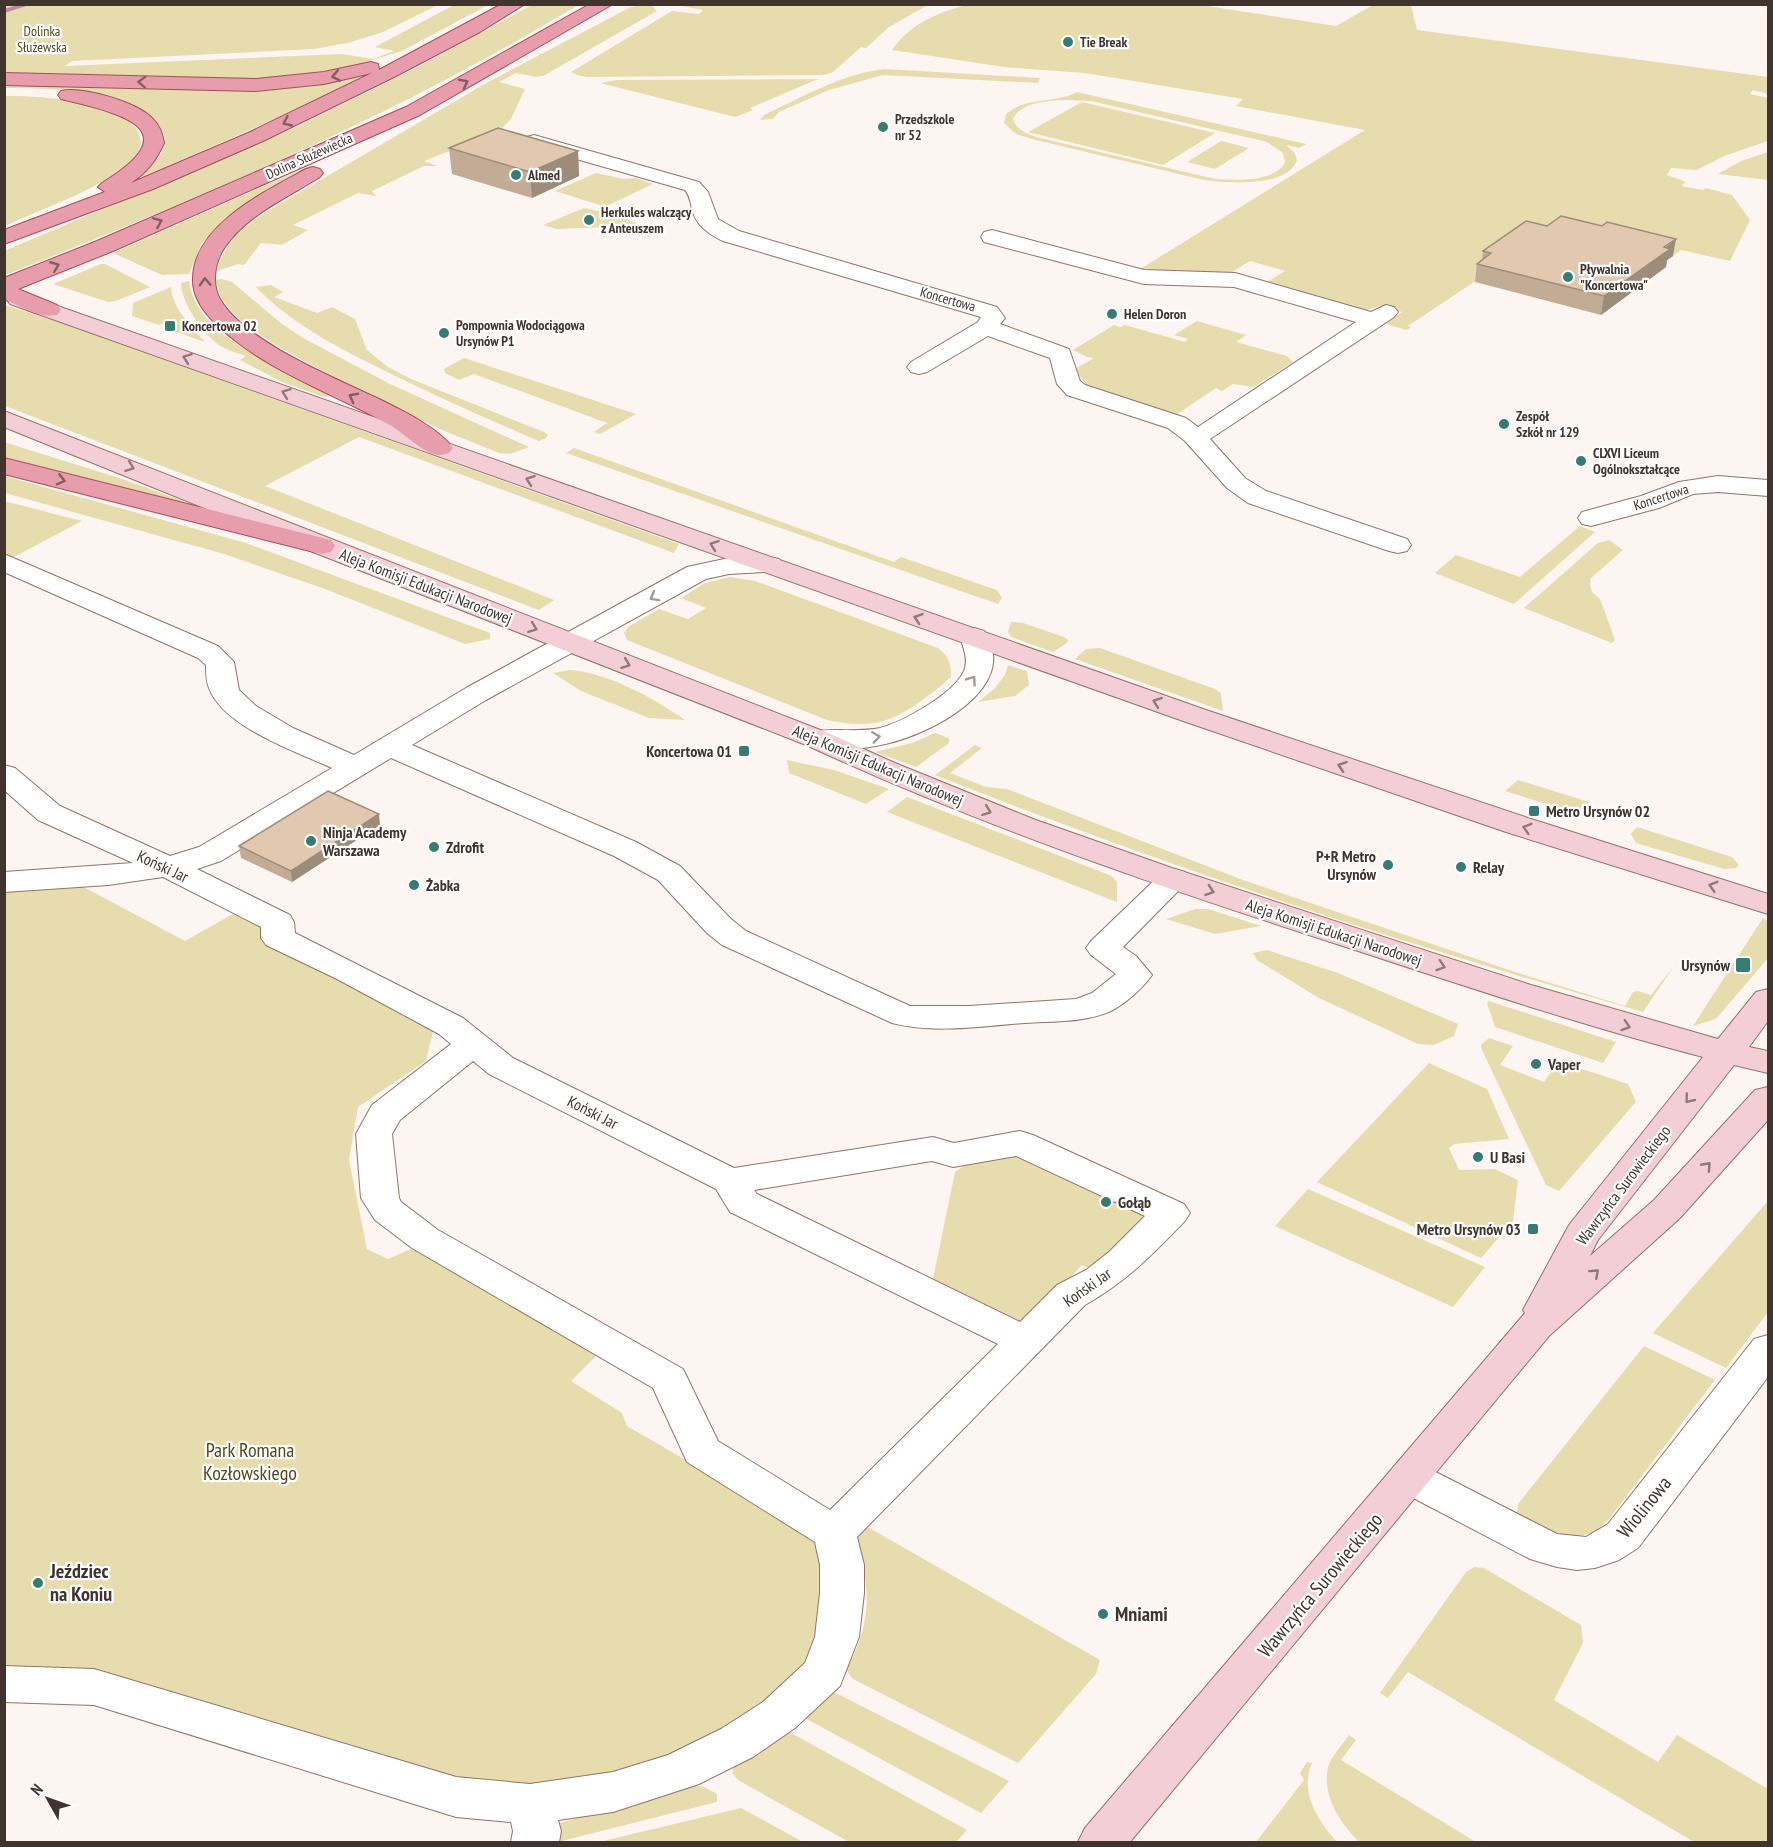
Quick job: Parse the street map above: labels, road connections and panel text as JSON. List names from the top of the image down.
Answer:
{
  "streets": {
    "main road": ["Dolina Służewiecka", "Aleja Komisji Edukacji Narodowej", "Wawrzyńca Surowieckiego"],
    "street": ["Koncertowa", "Koński Jar", "Wiolinowa"]
  },
  "crossings": [
    ["Aleja Komisji Edukacji Narodowej", "Wawrzyńca Surowieckiego"],
    ["Wawrzyńca Surowieckiego", "Wiolinowa"]
  ],
  "parks": ["Dolinka Służewska", "Park Romana Kozłowskiego"],
  "places": {
    "other": [
      "Tie Break",
      "Przedszkole nr 52",
      "Almed",
      "Herkules walczący z Anteuszem",
      "Pływalnia \"Koncertowa\"",
      "Helen Doron",
      "Pompownia Wodociągowa Ursynów P1",
      "Zespół Szkół nr 129",
      "CLXVI Liceum Ogólnokształcące",
      "Ninja Academy Warszawa",
      "Zdrofit",
      "P+R Metro Ursynów",
      "Relay",
      "Żabka",
      "Vaper",
      "U Basi",
      "Gołąb",
      "Jeździec na Koniu",
      "Mniami"
    ],
    "transit": [
      "Koncertowa 02",
      "Koncertowa 01",
      "Metro Ursynów 02",
      "Ursynów",
      "Metro Ursynów 03"
    ]
  },
  "north": "top left"
}
